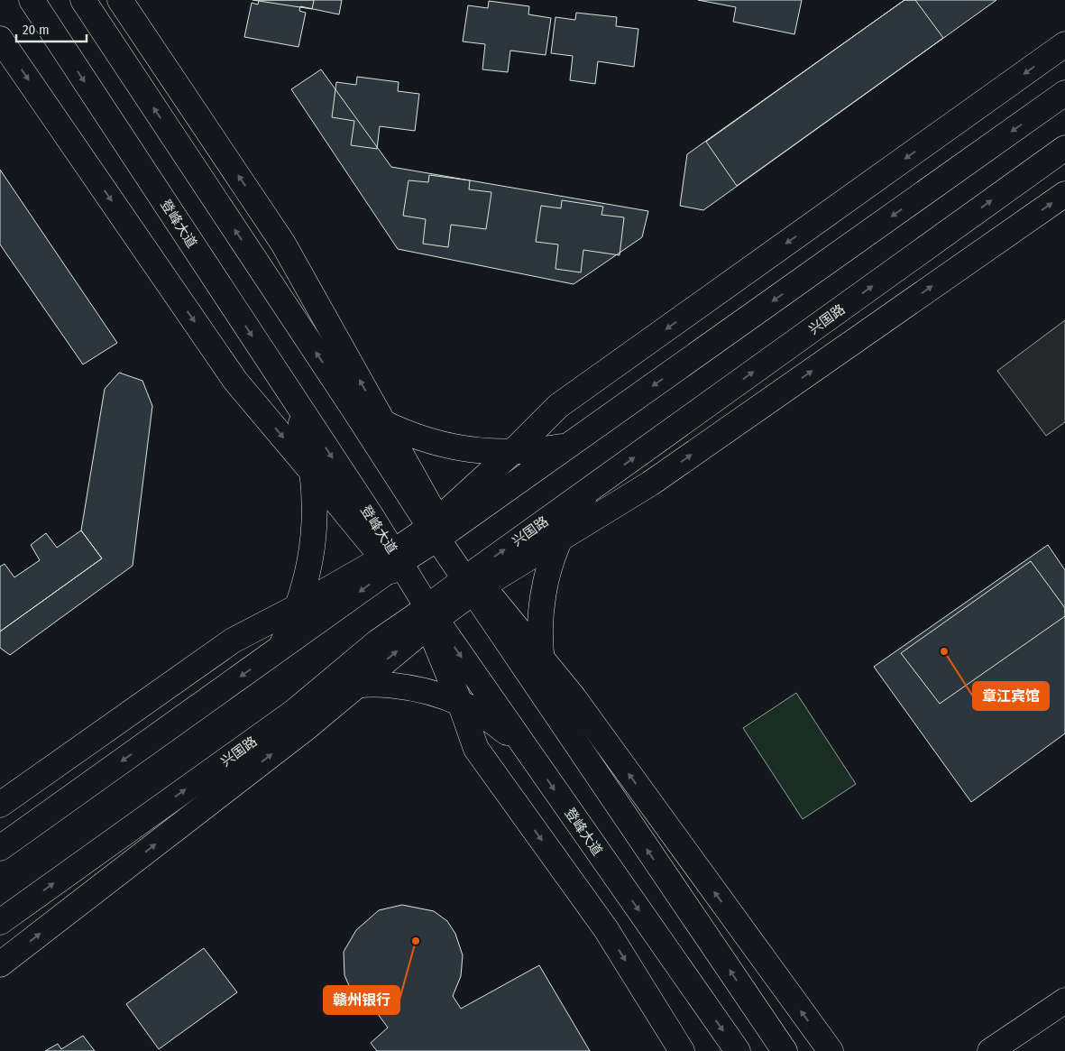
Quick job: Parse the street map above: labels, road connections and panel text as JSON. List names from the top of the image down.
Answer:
{
  "streets": {
    "main road": ["登峰大道", "兴国路"]
  },
  "crossings": [
    ["登峰大道", "兴国路"]
  ],
  "places": ["章江宾馆", "赣州银行"],
  "scale_bar": "20 m"
}
